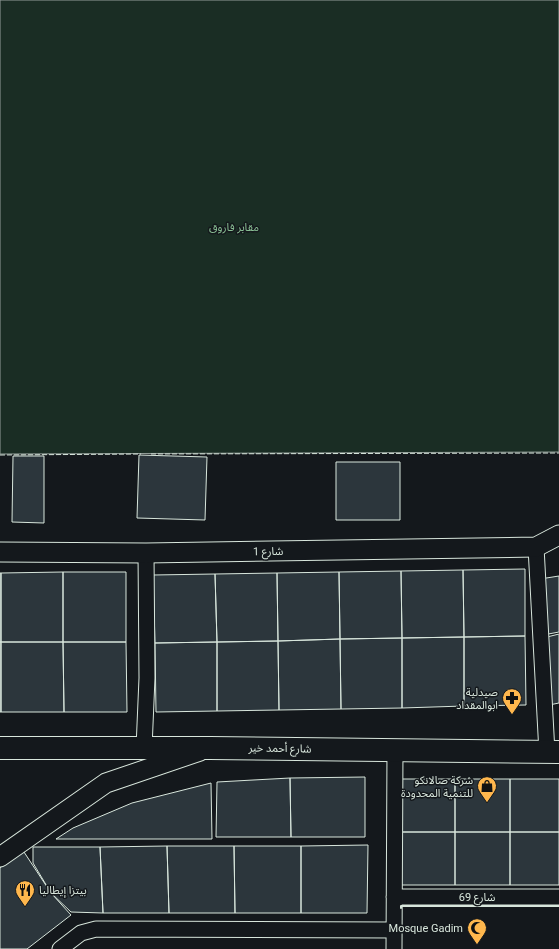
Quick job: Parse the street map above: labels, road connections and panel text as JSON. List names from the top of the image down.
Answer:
{
  "streets": {
    "main road": ["شارع أحمد خير"],
    "street": ["شارع 1", "شارع 69"]
  },
  "parks": ["مقابر فاروق"],
  "places": {
    "pharmacy": ["صيدلية ابوالمقداد"],
    "shop": ["شركة صالانكو للتنمية المحدودة"],
    "restaurant": ["بيتزا إيطاليا"],
    "mosque": ["Mosque Gadim"]
  }
}
